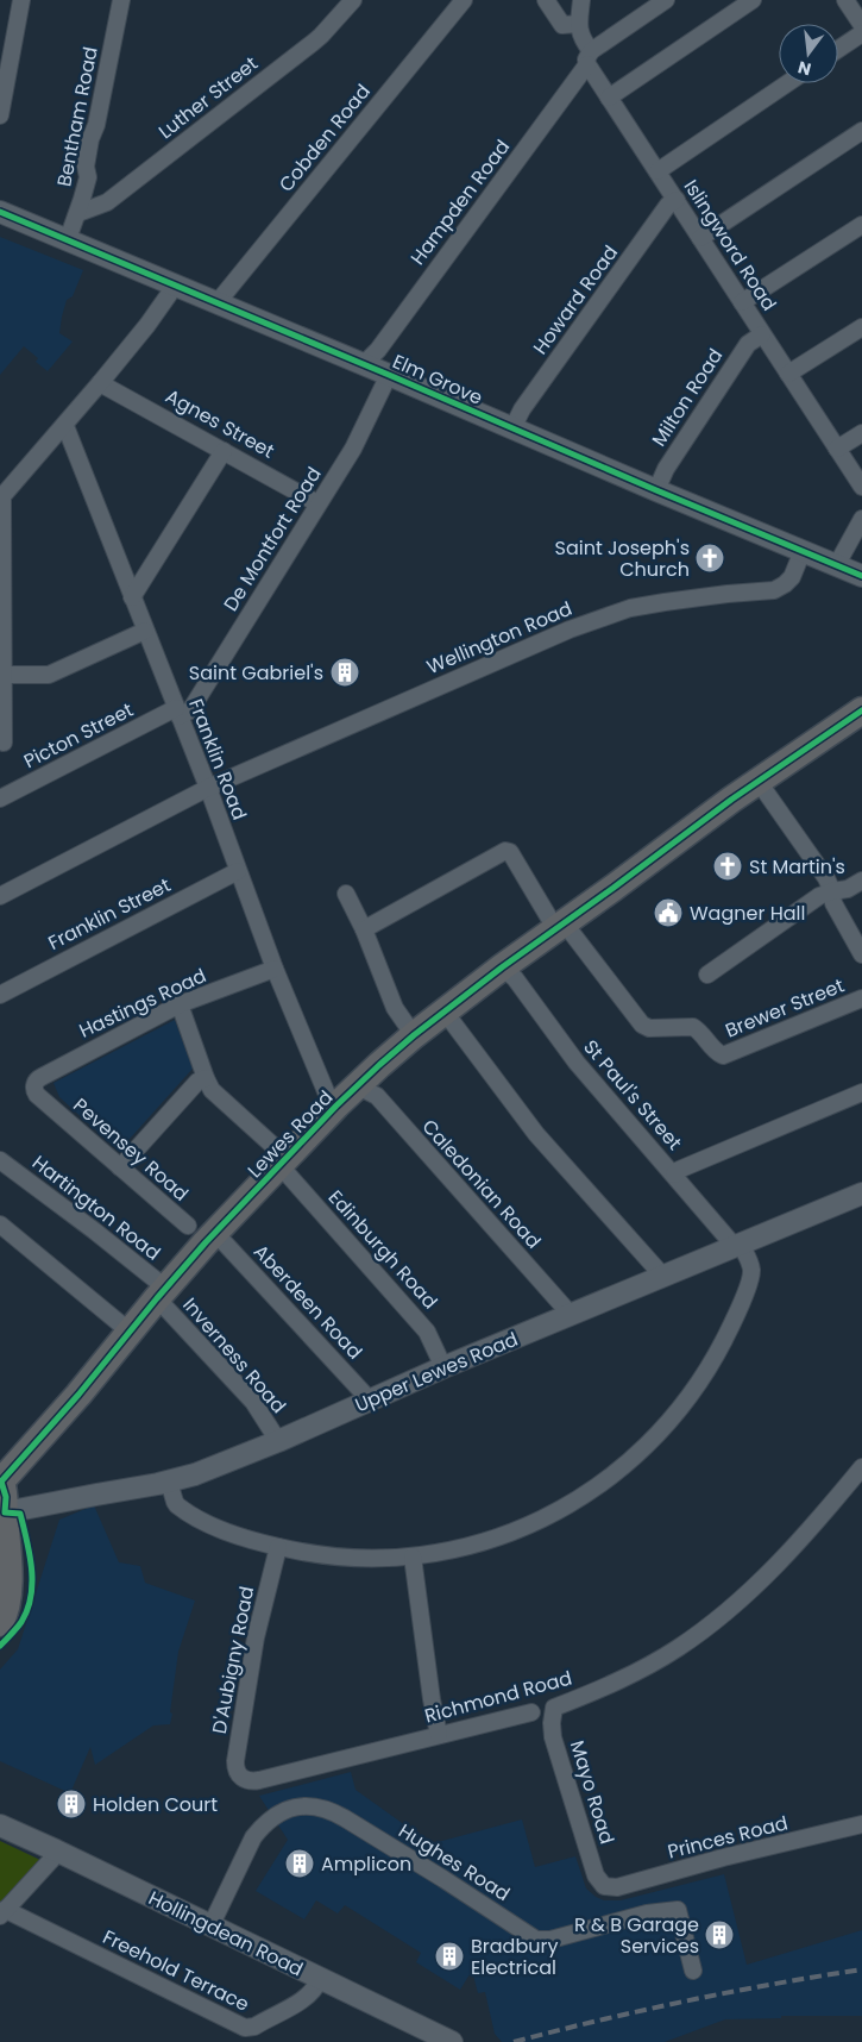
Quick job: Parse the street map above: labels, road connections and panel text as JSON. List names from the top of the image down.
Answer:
{
  "streets": {
    "main road": ["Lewes Road"],
    "street": [
      "Luther Street",
      "Bentham Road",
      "Cobden Road",
      "Hampden Road",
      "Islingword Road",
      "Howard Road",
      "Elm Grove",
      "Milton Road",
      "Agnes Street",
      "De Montfort Road",
      "Wellington Road",
      "Picton Street",
      "Franklin Road",
      "Franklin Street",
      "Hastings Road",
      "Brewer Street",
      "St Paul's Street",
      "Pevensey Road",
      "Caledonian Road",
      "Hartington Road",
      "Edinburgh Road",
      "Aberdeen Road",
      "Inverness Road",
      "Upper Lewes Road",
      "D'Aubigny Road",
      "Richmond Road",
      "Mayo Road",
      "Princes Road",
      "Hughes Road",
      "Hollingdean Road",
      "Freehold Terrace"
    ]
  },
  "crossings": [
    ["Luther Street", "Bentham Road"],
    ["Bentham Road", "Elm Grove"],
    ["Cobden Road", "Elm Grove"],
    ["Hampden Road", "Islingword Road"],
    ["Hampden Road", "Elm Grove"],
    ["Islingword Road", "Howard Road"],
    ["Islingword Road", "Milton Road"],
    ["Howard Road", "Elm Grove"],
    ["Elm Grove", "Milton Road"],
    ["Elm Grove", "De Montfort Road"],
    ["Elm Grove", "Wellington Road"],
    ["Agnes Street", "De Montfort Road"],
    ["De Montfort Road", "Picton Street"],
    ["De Montfort Road", "Franklin Road"],
    ["Wellington Road", "Franklin Road"],
    ["Picton Street", "Franklin Road"],
    ["Franklin Road", "Franklin Street"],
    ["Franklin Road", "Hastings Road"],
    ["Franklin Road", "Lewes Road"],
    ["Hastings Road", "Pevensey Road"],
    ["Hastings Road", "Edinburgh Road"],
    ["Brewer Street", "Lewes Road"],
    ["St Paul's Street", "Lewes Road"],
    ["St Paul's Street", "Upper Lewes Road"],
    ["St Paul's Street", "D'Aubigny Road"],
    ["Lewes Road", "Caledonian Road"],
    ["Lewes Road", "Hartington Road"],
    ["Lewes Road", "Edinburgh Road"],
    ["Lewes Road", "Aberdeen Road"],
    ["Lewes Road", "Inverness Road"],
    ["Lewes Road", "Upper Lewes Road"],
    ["Caledonian Road", "Upper Lewes Road"],
    ["Hartington Road", "Inverness Road"],
    ["Edinburgh Road", "Upper Lewes Road"],
    ["Aberdeen Road", "Upper Lewes Road"],
    ["Inverness Road", "Upper Lewes Road"],
    ["D'Aubigny Road", "Richmond Road"],
    ["Richmond Road", "Mayo Road"],
    ["Mayo Road", "Princes Road"],
    ["Hughes Road", "Hollingdean Road"],
    ["Hollingdean Road", "Freehold Terrace"]
  ],
  "places": {
    "church": ["Saint Joseph's Church", "St Martin's"],
    "building": [
      "Saint Gabriel's",
      "Holden Court",
      "Amplicon",
      "R & B Garage Services",
      "Bradbury Electrical"
    ],
    "public building": ["Wagner Hall"]
  },
  "north": "bottom"
}
